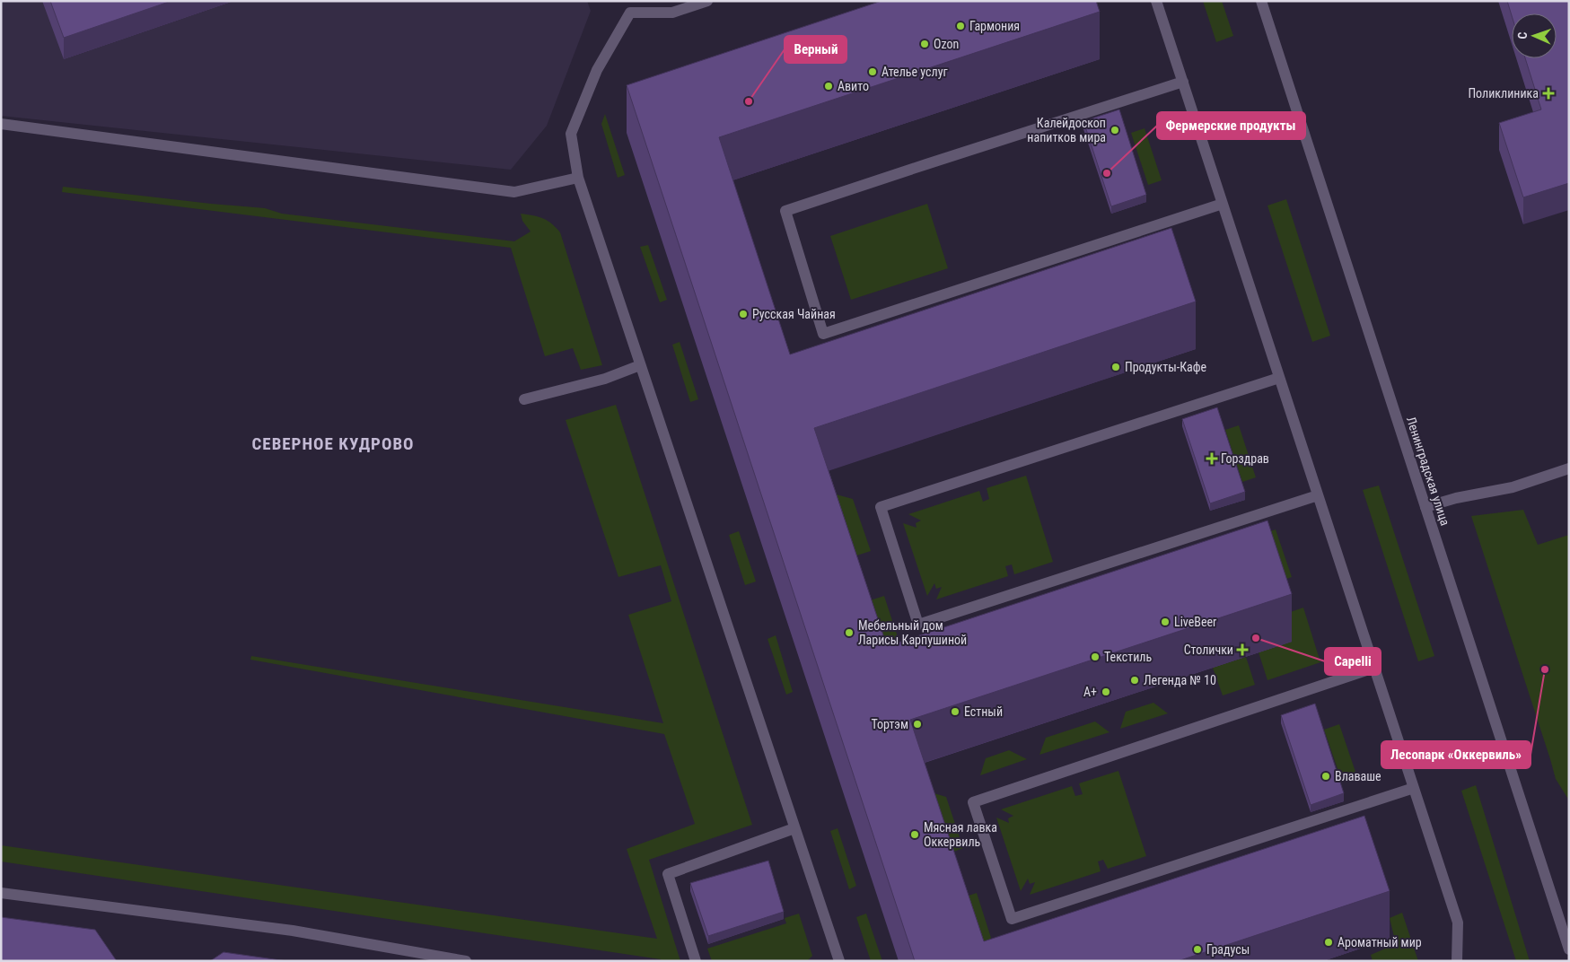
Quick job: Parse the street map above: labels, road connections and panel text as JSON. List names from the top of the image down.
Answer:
{
  "streets": {
    "street": ["Ленинградская улица"]
  },
  "districts": ["СЕВЕРНОЕ КУДРОВО"],
  "places": {
    "other": [
      "Гармония",
      "Ozon",
      "Ателье услуг",
      "Авито",
      "Верный",
      "Калейдоскоп напитков мира",
      "Фермерские продукты",
      "Русская Чайная",
      "Продукты-Кафе",
      "LiveBeer",
      "Мебельный дом Ларисы Карпушиной",
      "Capelli",
      "Текстиль",
      "Лесопарк «Оккервиль»",
      "Легенда № 10",
      "А+",
      "Естный",
      "Тортэм",
      "Влаваше",
      "Мясная лавка Оккервиль",
      "Ароматный мир",
      "Градусы"
    ],
    "health": ["Поликлиника", "Горздрав", "Столички"]
  },
  "north": "left"
}
